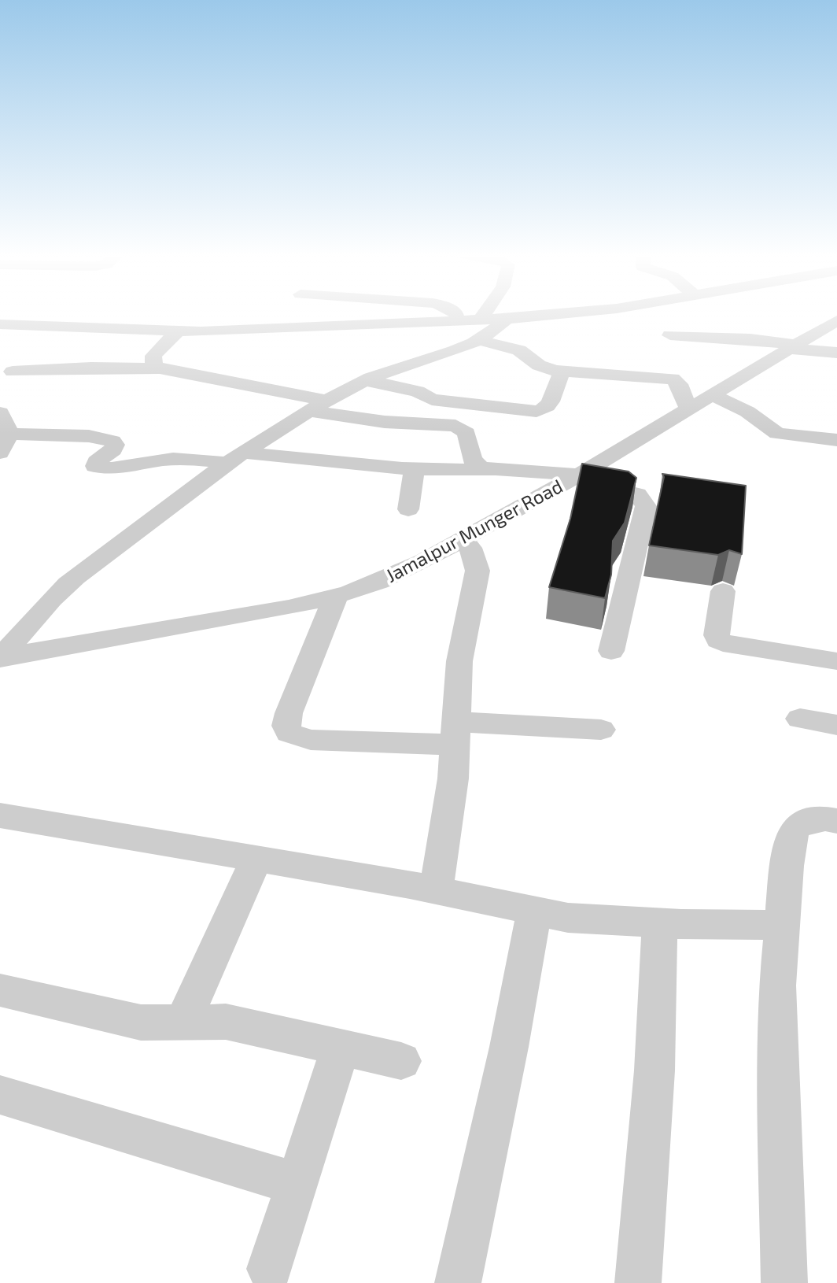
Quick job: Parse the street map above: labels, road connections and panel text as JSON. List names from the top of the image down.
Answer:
{
  "streets": {
    "street": ["Jamalpur Munger Road"]
  }
}
